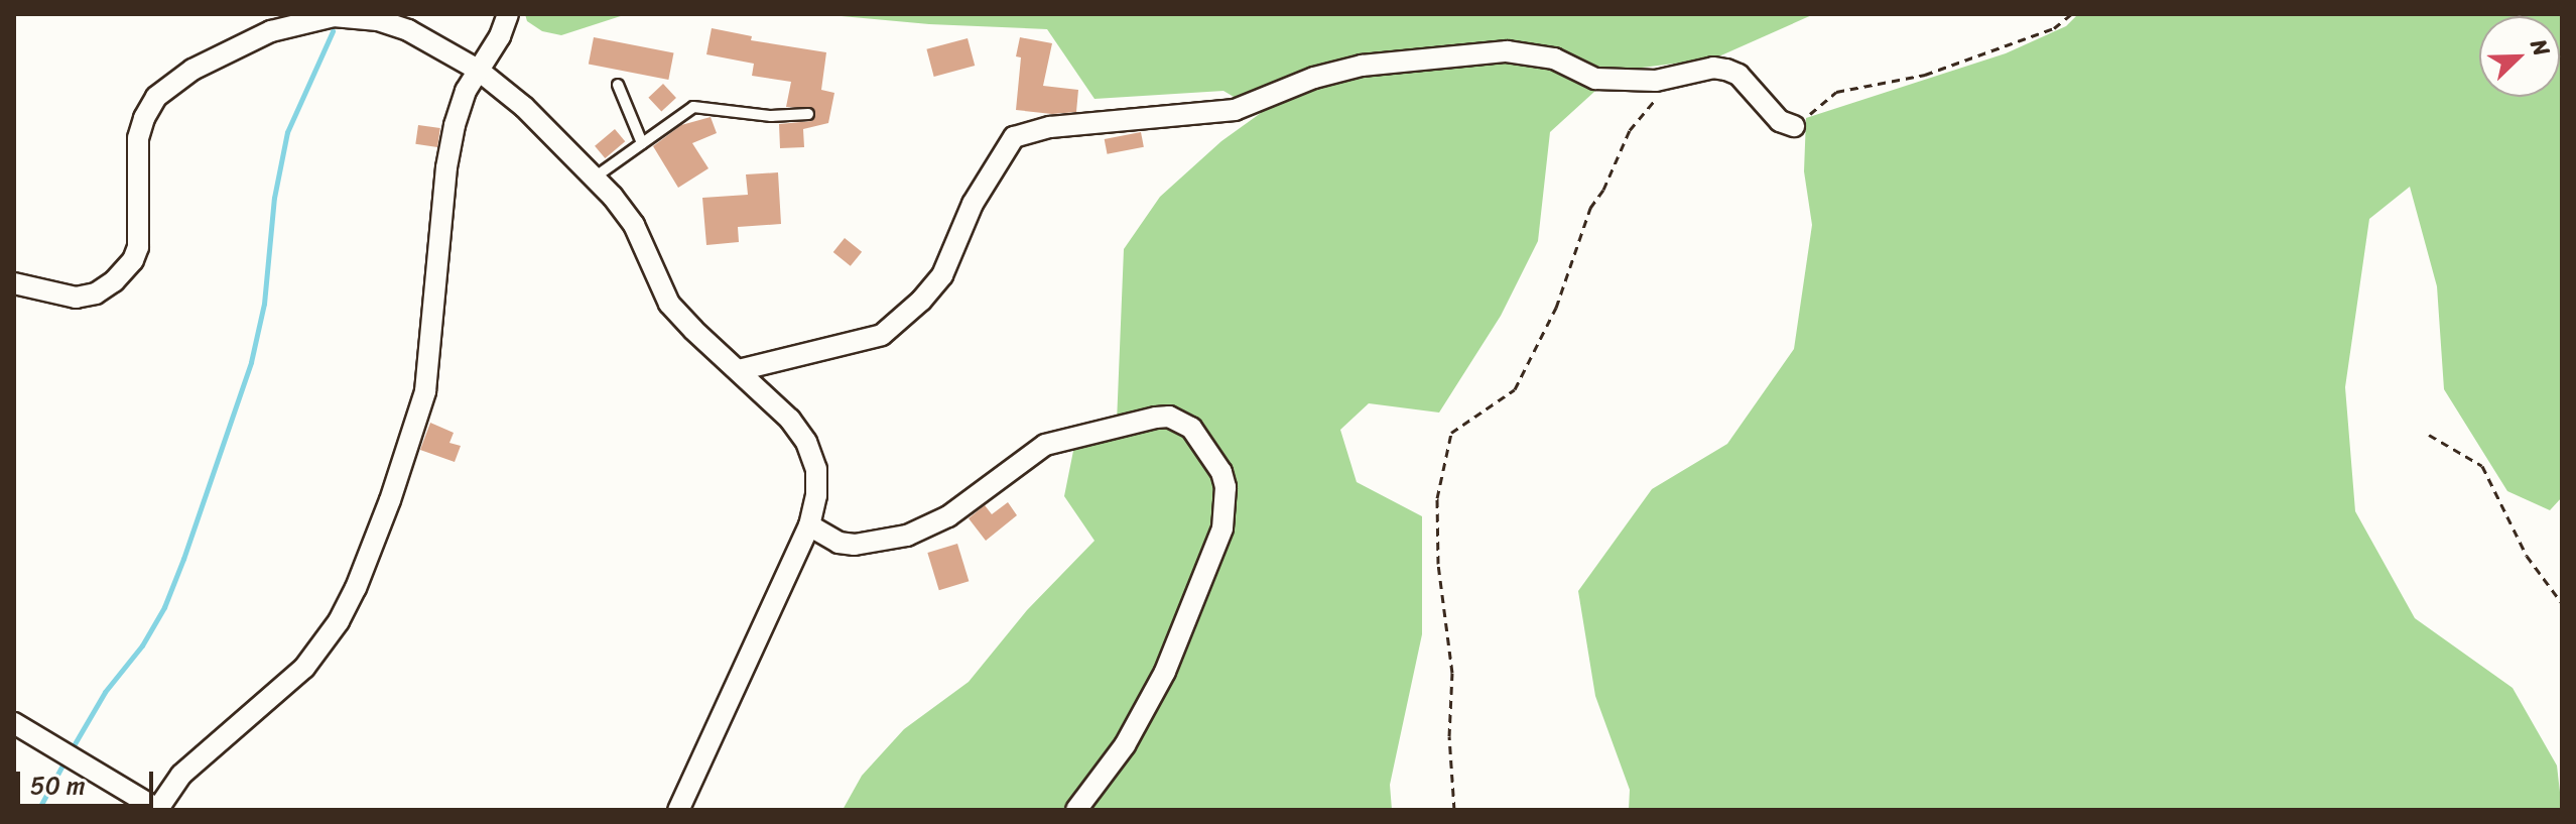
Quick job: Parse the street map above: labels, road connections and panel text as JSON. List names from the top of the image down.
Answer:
{
  "scale_bar": "50 m",
  "north": "top right"
}
